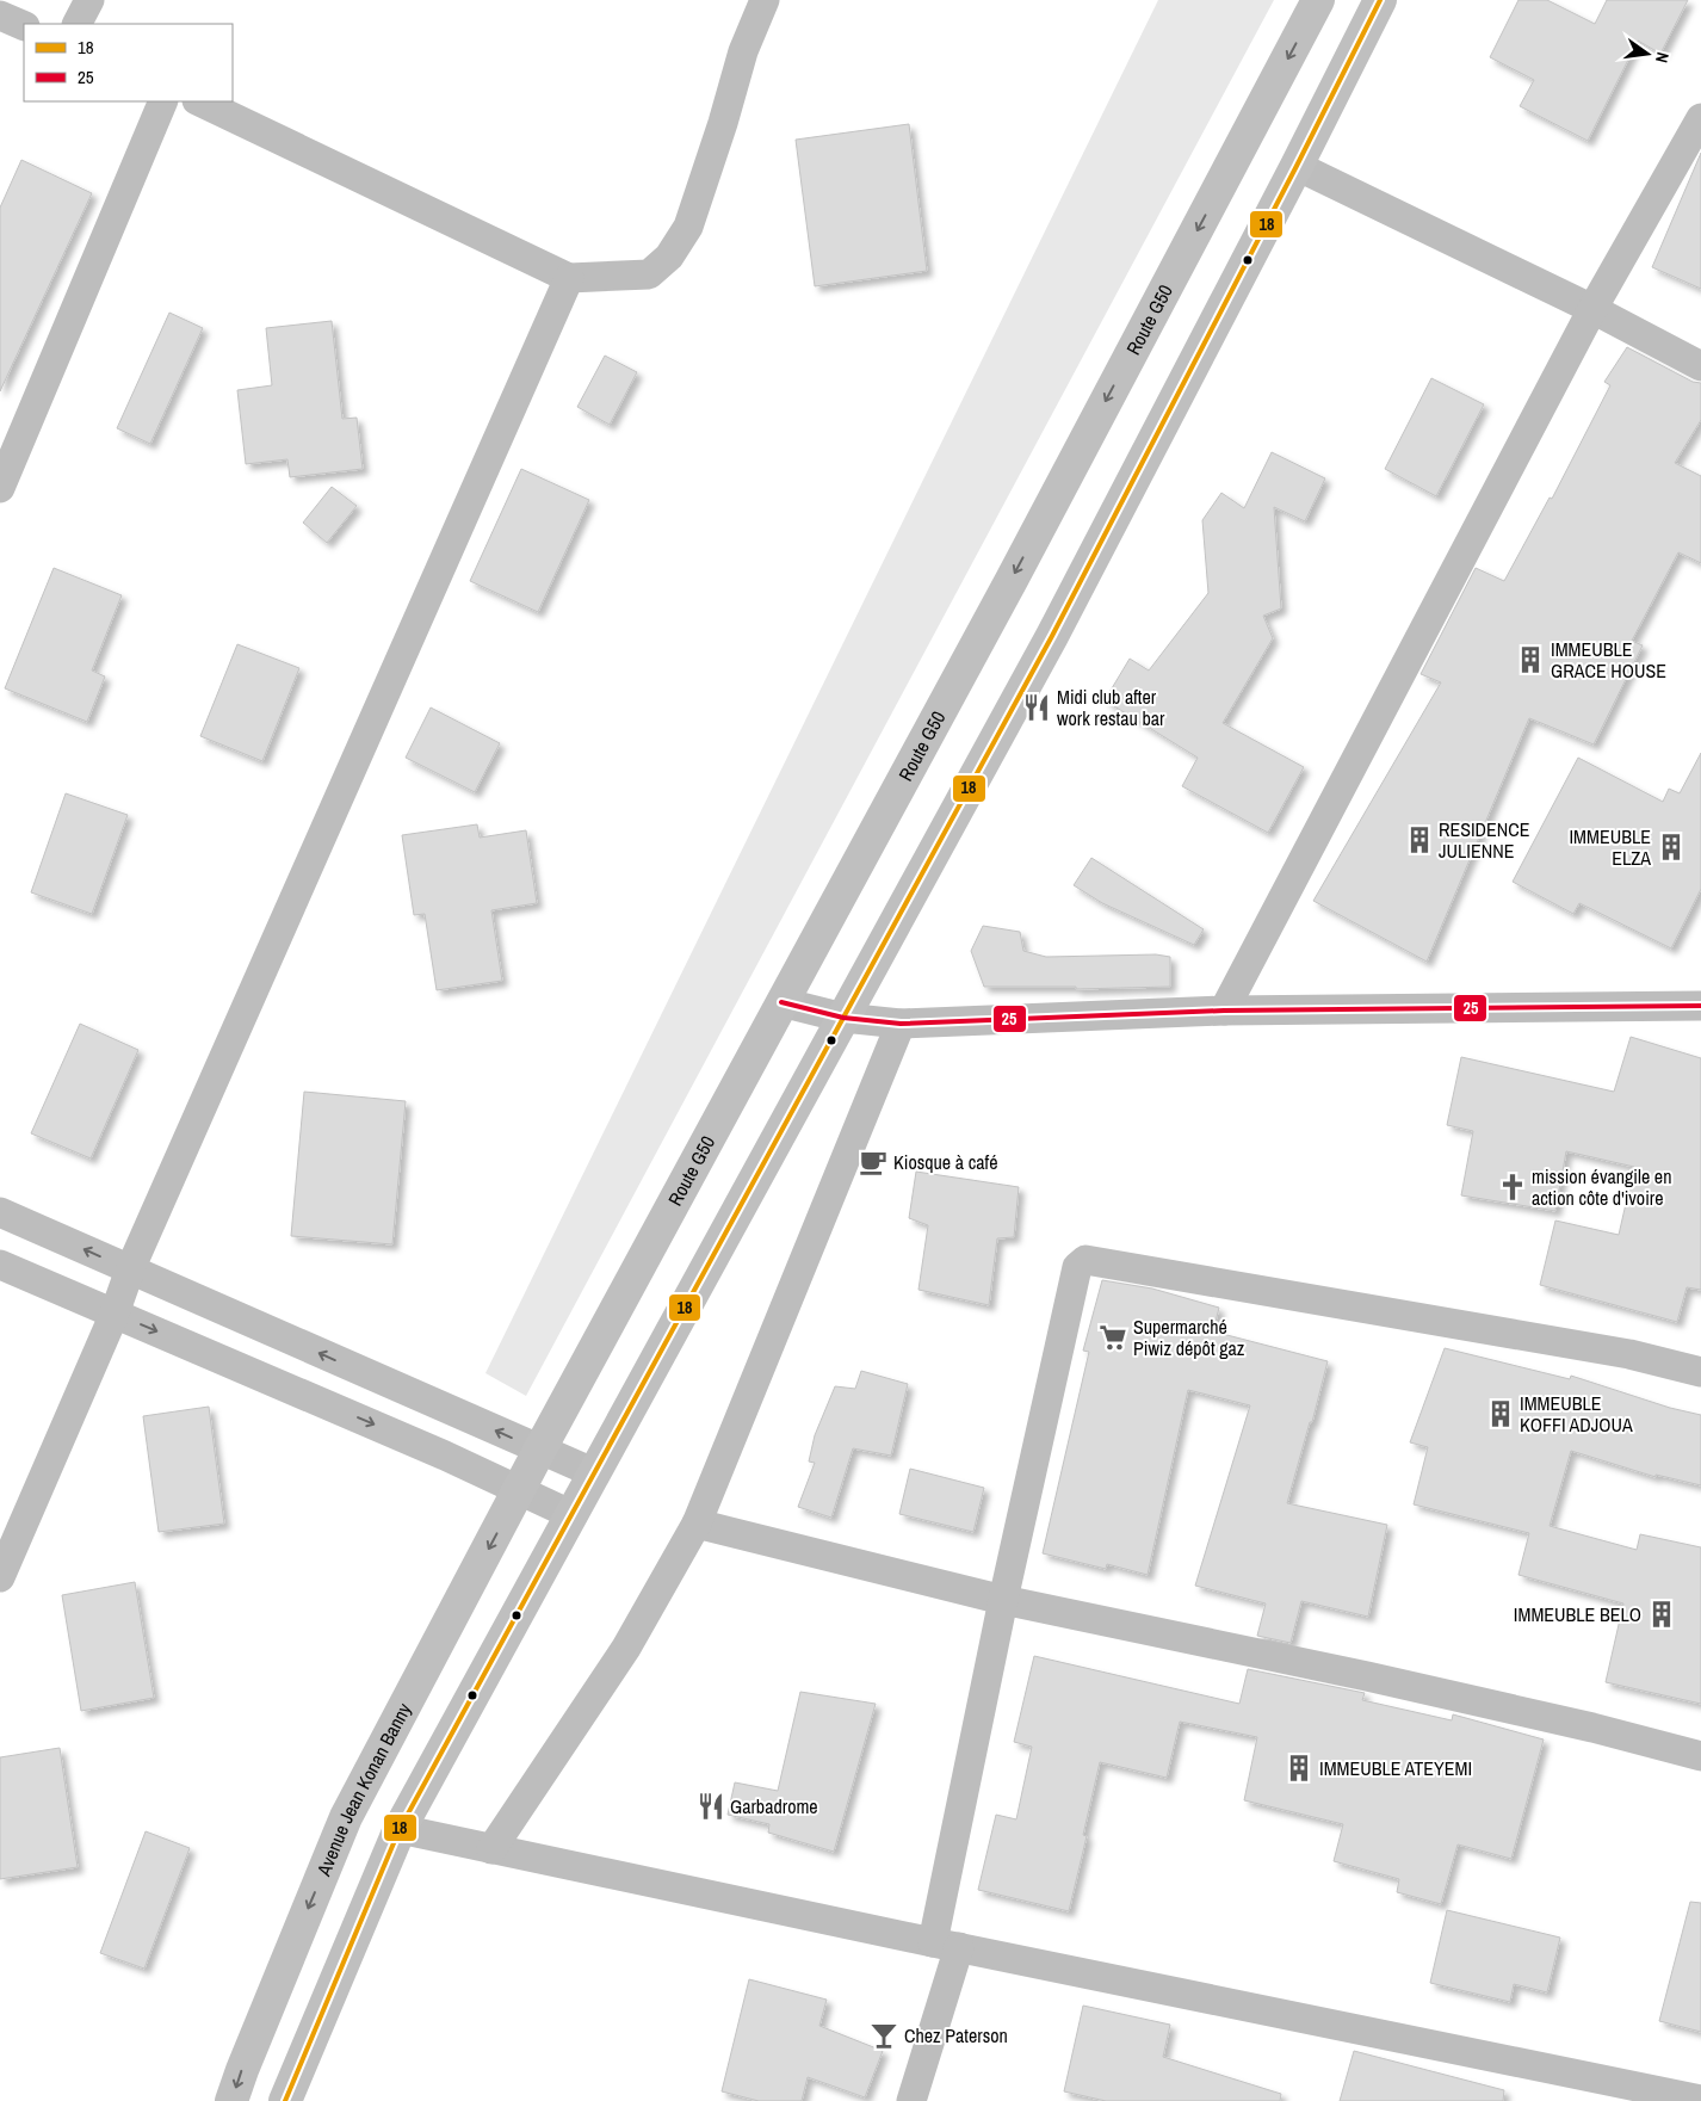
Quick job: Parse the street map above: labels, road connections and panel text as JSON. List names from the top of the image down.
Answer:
{
  "streets": {
    "street": ["Route G50", "Avenue Jean Konan Banny"]
  },
  "crossings": [
    ["Route G50", "Avenue Jean Konan Banny"]
  ],
  "places": {
    "building": [
      "IMMEUBLE GRACE HOUSE",
      "RESIDENCE JULIENNE",
      "IMMEUBLE ELZA",
      "IMMEUBLE KOFFI ADJOUA",
      "IMMEUBLE BELO",
      "IMMEUBLE ATEYEMI"
    ],
    "restaurant": ["Midi club after work restau bar", "Garbadrome"],
    "cafe": ["Kiosque à café"],
    "church": ["mission évangile en action côte d'ivoire"],
    "supermarket": ["Supermarché Piwiz dépôt gaz"],
    "bar": ["Chez Paterson"]
  },
  "lines": ["transit line 18", "transit line 25"],
  "legend": ["18", "25"],
  "north": "right"
}
